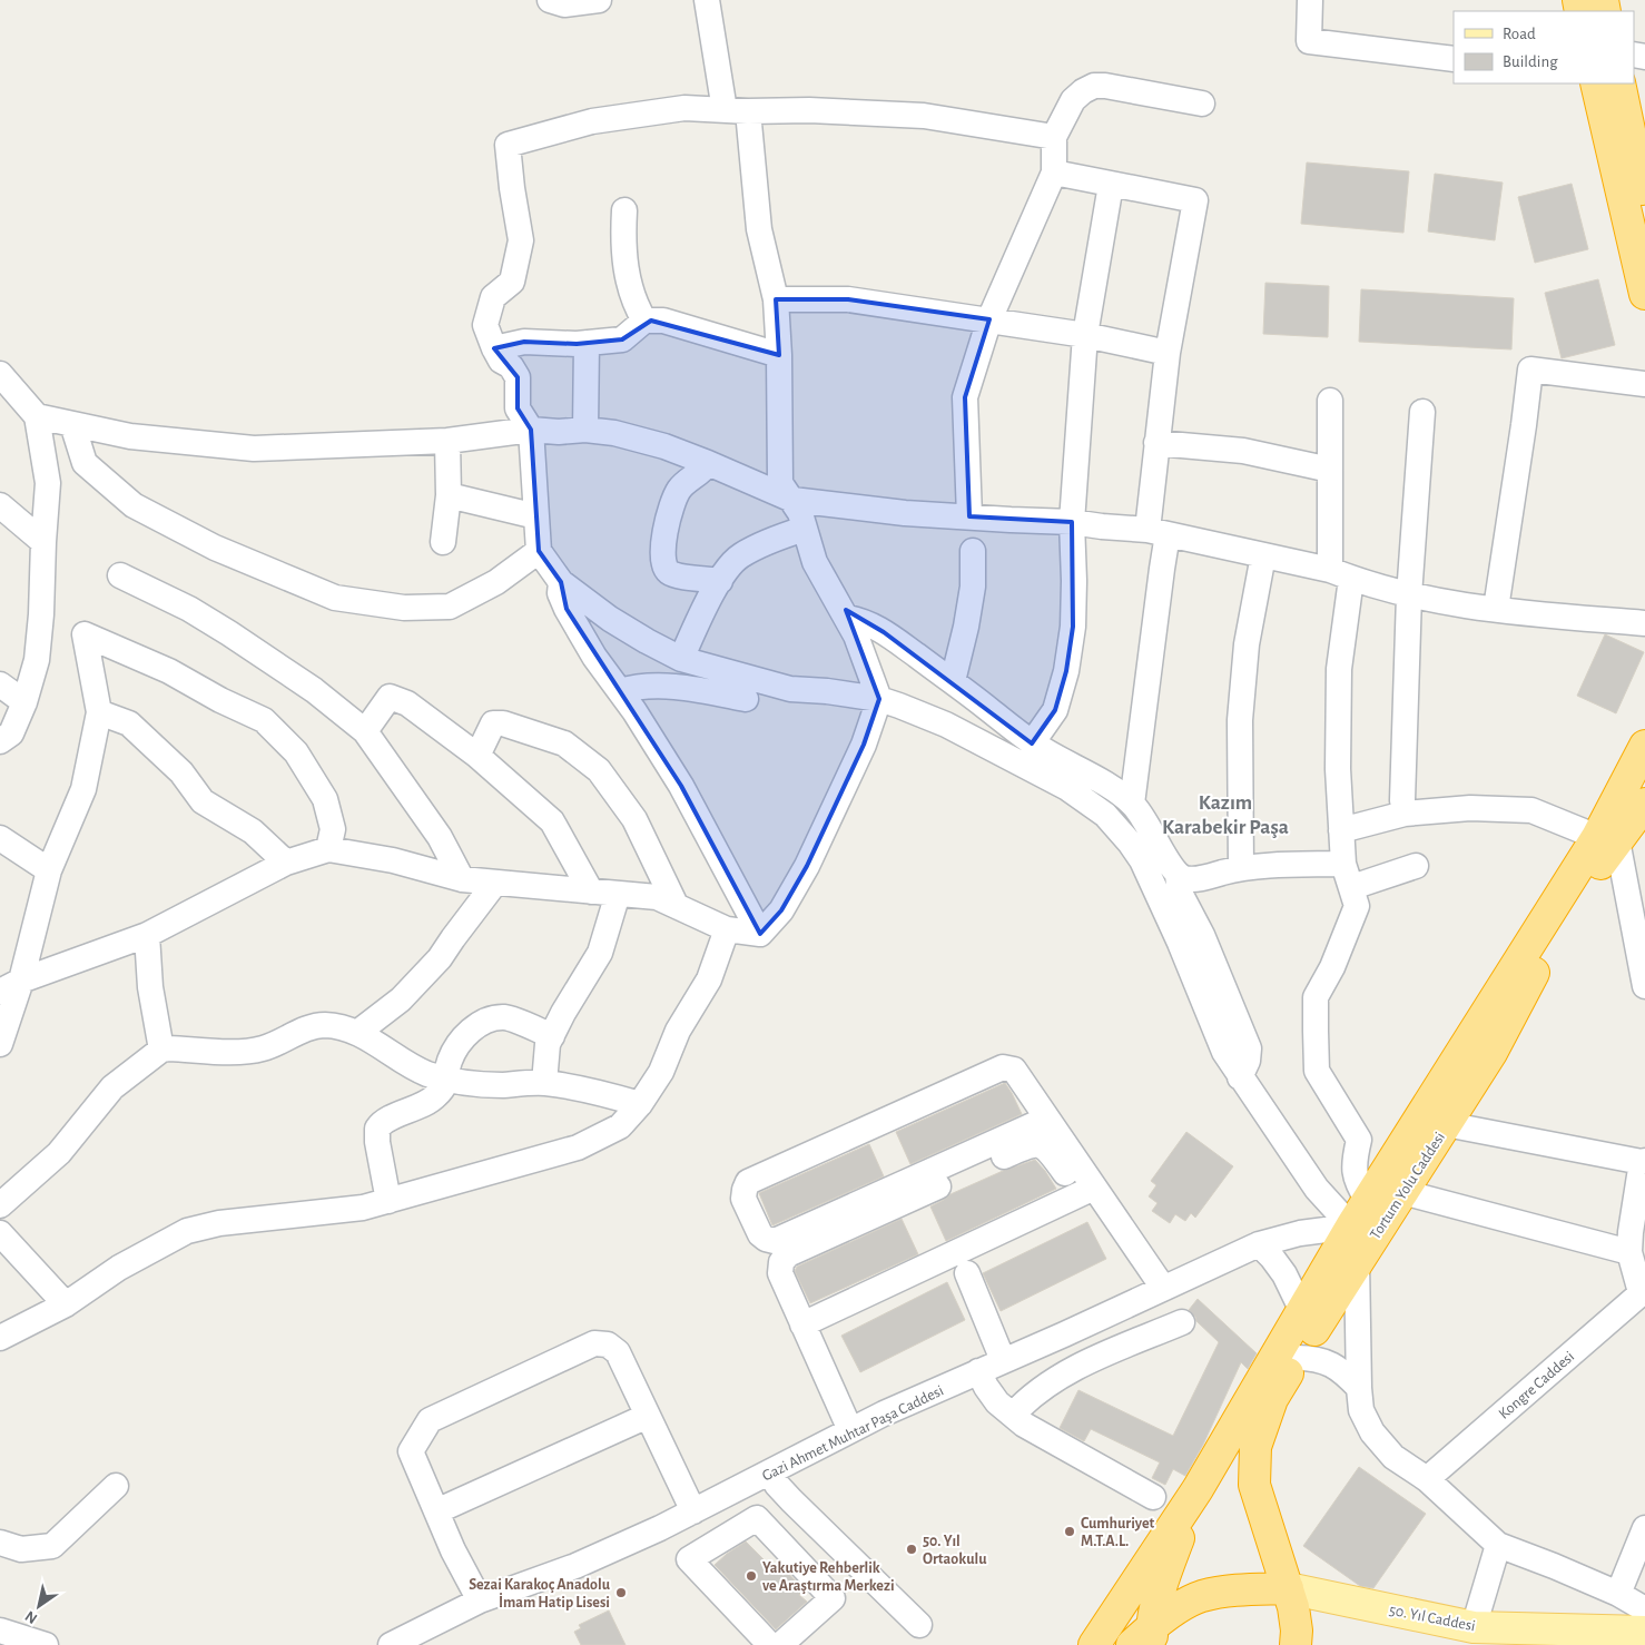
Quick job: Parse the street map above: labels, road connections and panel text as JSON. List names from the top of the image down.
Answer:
{
  "streets": {
    "highway": ["Tortum Yolu Caddesi"],
    "main road": ["50. Yıl Caddesi"],
    "street": ["Kongre Caddesi", "Gazi Ahmet Muhtar Paşa Caddesi"]
  },
  "crossings": [
    ["Tortum Yolu Caddesi", "Gazi Ahmet Muhtar Paşa Caddesi"],
    ["Tortum Yolu Caddesi", "50. Yıl Caddesi"]
  ],
  "districts": ["Kazım Karabekir Paşa"],
  "places": [
    "Cumhuriyet M.T.A.L.",
    "50. Yıl Ortaokulu",
    "Yakutiye Rehberlik ve Araştırma Merkezi",
    "Sezai Karakoç Anadolu İmam Hatip Lisesi"
  ],
  "legend": ["Road", "Building"],
  "north": "bottom left"
}
